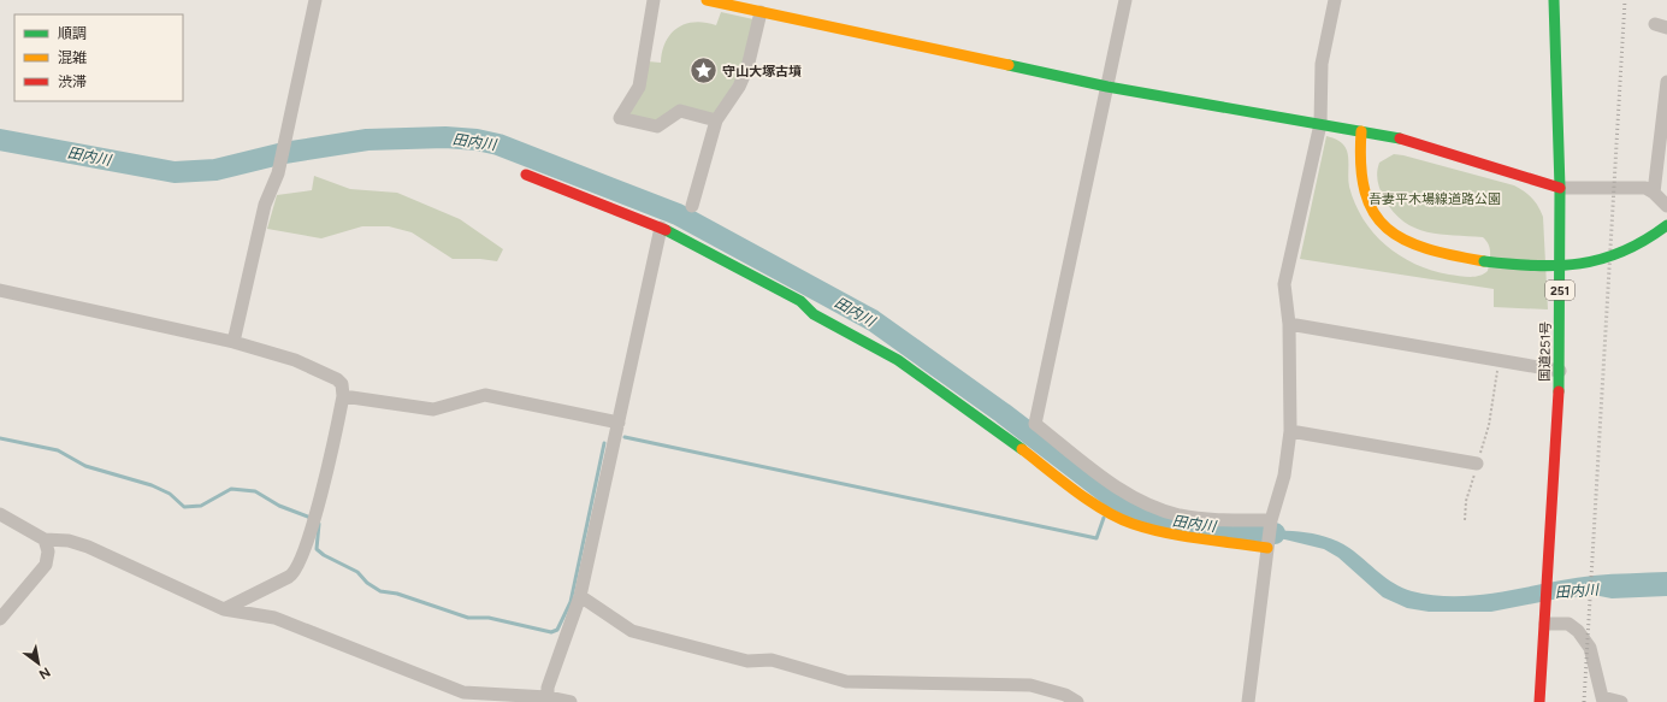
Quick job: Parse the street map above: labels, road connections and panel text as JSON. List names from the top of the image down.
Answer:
{
  "streets": {
    "main road": ["251", "国道251号"]
  },
  "water": ["田内川"],
  "parks": ["吾妻平木場線道路公園"],
  "places": {
    "place": ["守山大塚古墳"]
  },
  "legend": ["順調", "混雑", "渋滞"],
  "north": "bottom right"
}
